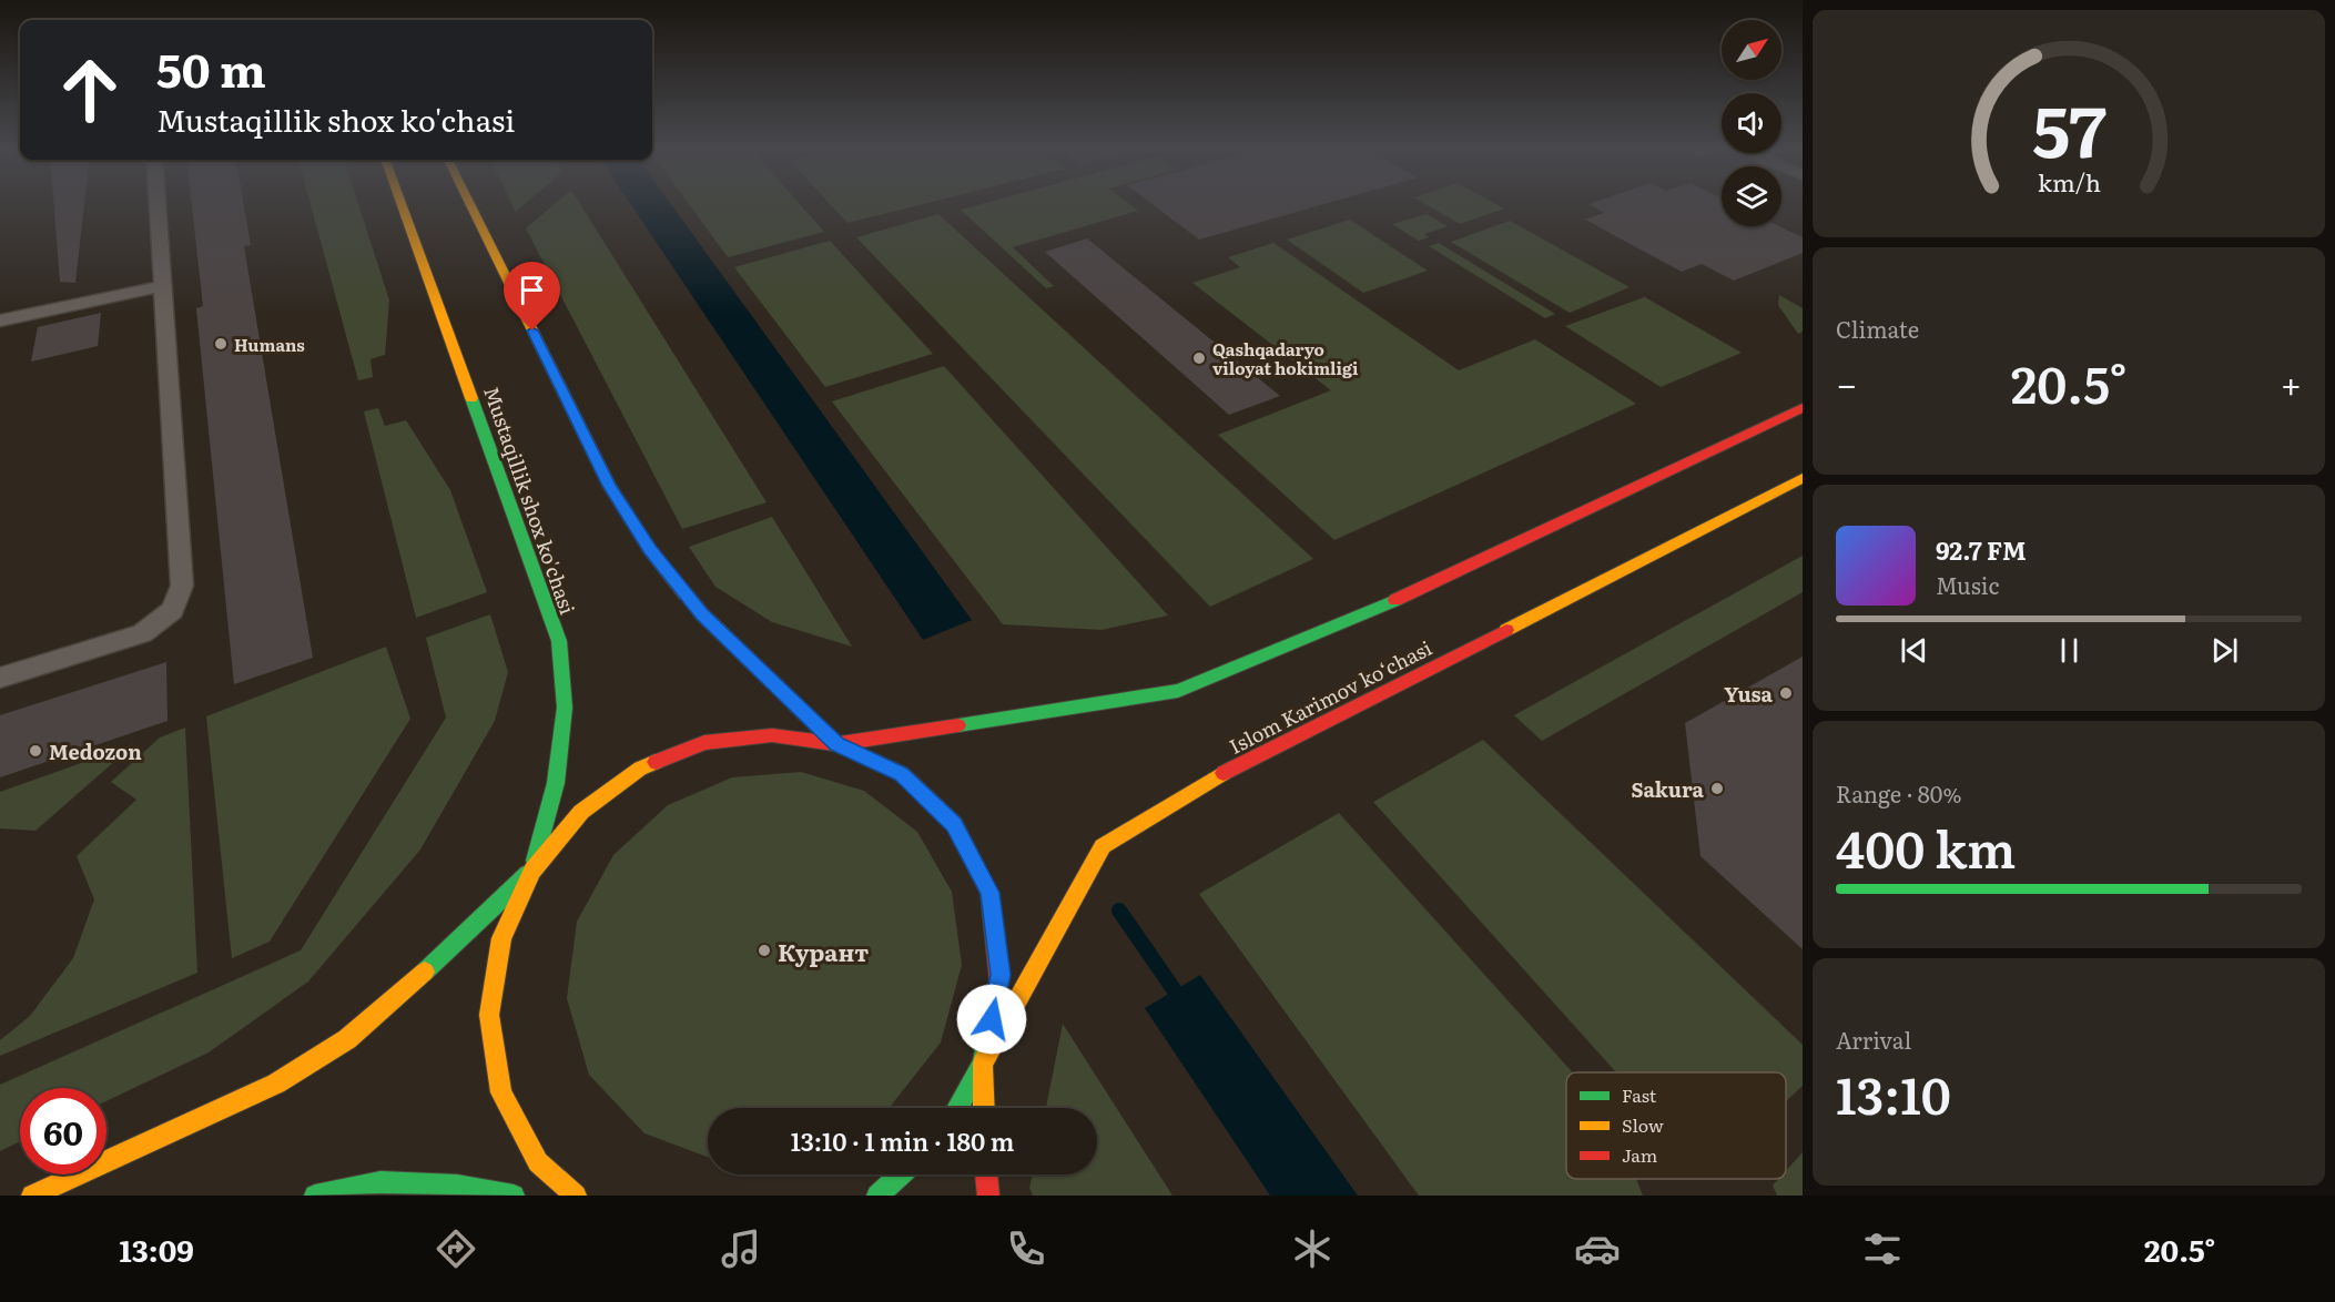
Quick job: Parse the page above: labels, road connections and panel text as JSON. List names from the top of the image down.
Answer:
{
  "streets": {
    "main road": ["Mustaqillik shox ko'chasi", "Islom Karimov ko‘chasi"]
  },
  "places": [
    "Humans",
    "Qashqadaryo viloyat hokimligi",
    "Yusa",
    "Medozon",
    "Sakura",
    "Курант"
  ],
  "legend": ["Fast", "Slow", "Jam"],
  "north": "top right",
  "page": {
    "turn": ["50 m", "Mustaqillik shox ko'chasi"],
    "tile": [
      "Climate",
      ["Range · 80%", "400 km"],
      ["Arrival", "13:10"]
    ],
    "heat": ["−", "20.5°", "+"],
    "song": ["92.7 FM", "Music"],
    "limit": "60",
    "trip": "13:10 · 1 min · 180 m",
    "tabs": ["13:09", "20.5°"],
    "gauge": ["57", "km/h"]
  }
}
